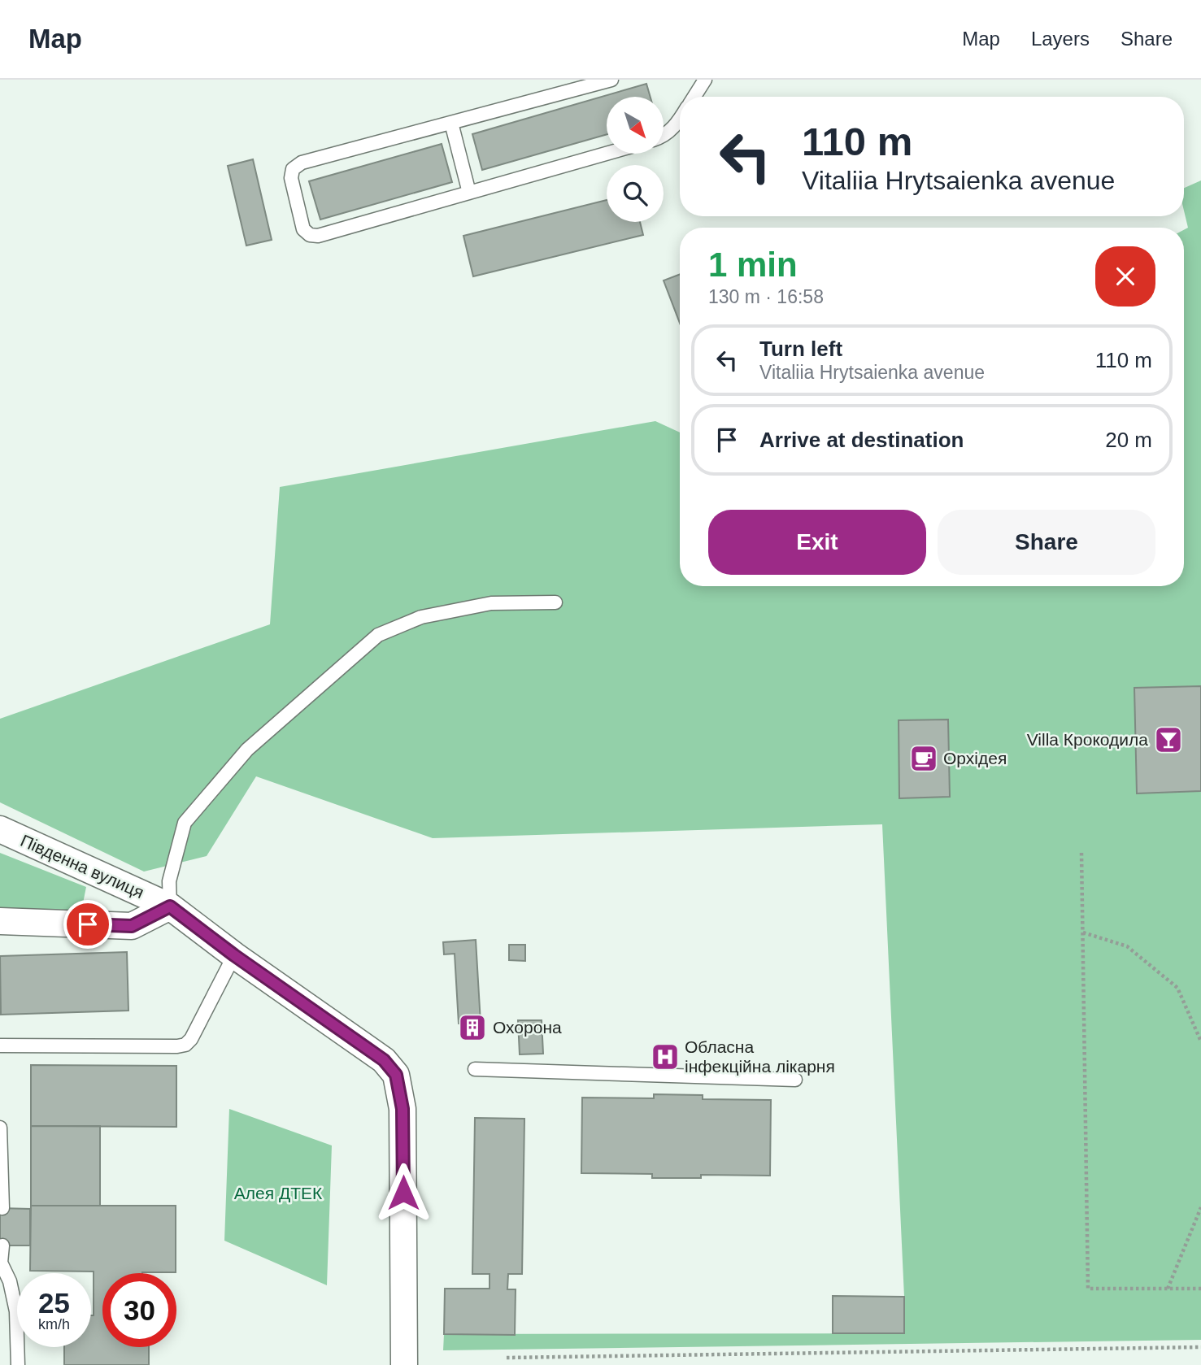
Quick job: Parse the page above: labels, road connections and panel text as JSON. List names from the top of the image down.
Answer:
{
  "streets": {
    "street": ["Південна вулиця"]
  },
  "parks": ["Алея ДТЕК"],
  "places": {
    "bar": ["Villa Крокодила"],
    "cafe": ["Орхідея"],
    "building": ["Охорона"],
    "hospital": ["Обласна інфекційна лікарня"]
  },
  "north": "bottom right",
  "page": {
    "header": "Map",
    "nav": ["Map", "Layers", "Share"],
    "turn": ["110 m", "Vitaliia Hrytsaienka avenue"],
    "heading": ["1 min", "130 m · 16:58"],
    "list": [
      {
        "name": "Turn left",
        "note": "Vitaliia Hrytsaienka avenue",
        "value": "110 m"
      },
      {
        "name": "Arrive at destination",
        "value": "20 m"
      }
    ],
    "buttons": ["Exit", "Share"],
    "speed": "25 km/h",
    "limit": "30"
  }
}
